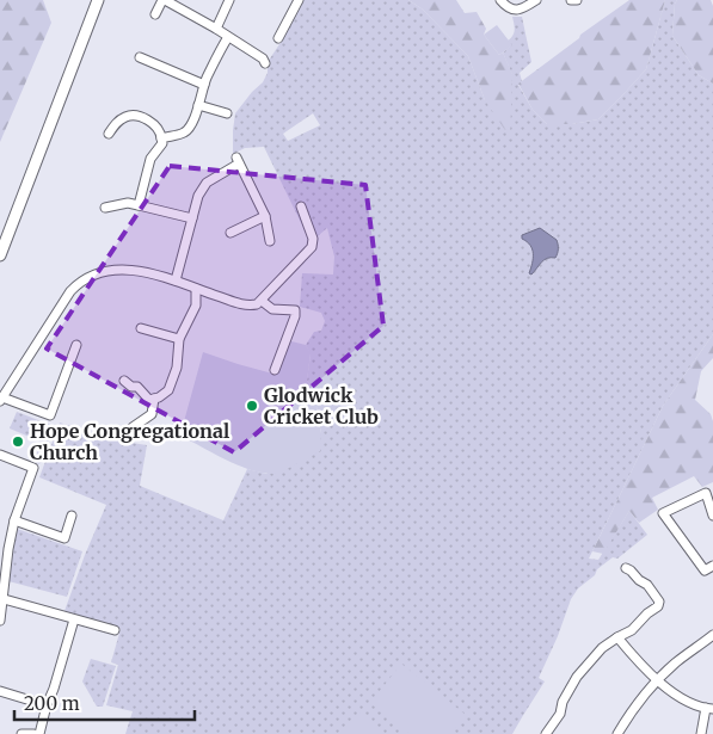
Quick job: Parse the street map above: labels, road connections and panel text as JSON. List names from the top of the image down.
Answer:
{
  "places": ["Glodwick Cricket Club", "Hope Congregational Church"],
  "scale_bar": "200 m"
}
